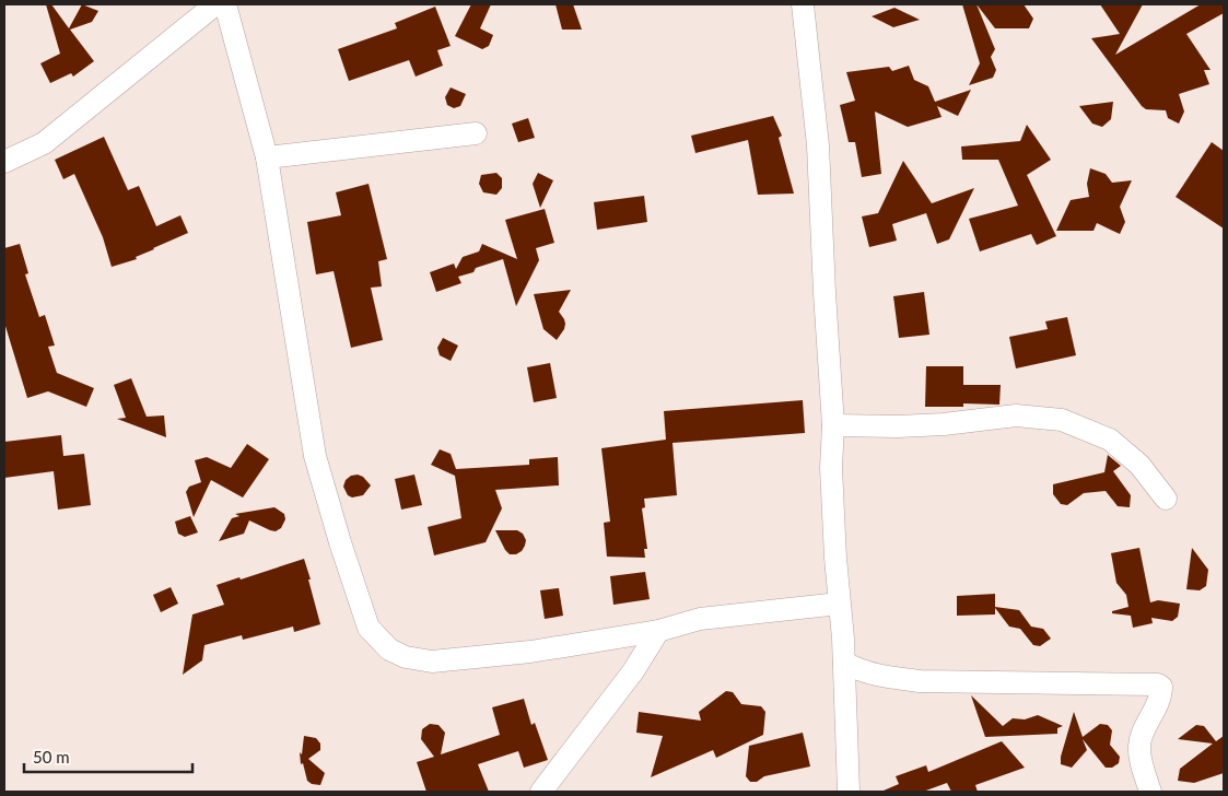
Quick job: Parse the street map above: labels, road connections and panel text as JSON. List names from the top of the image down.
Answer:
{
  "scale_bar": "50 m"
}
